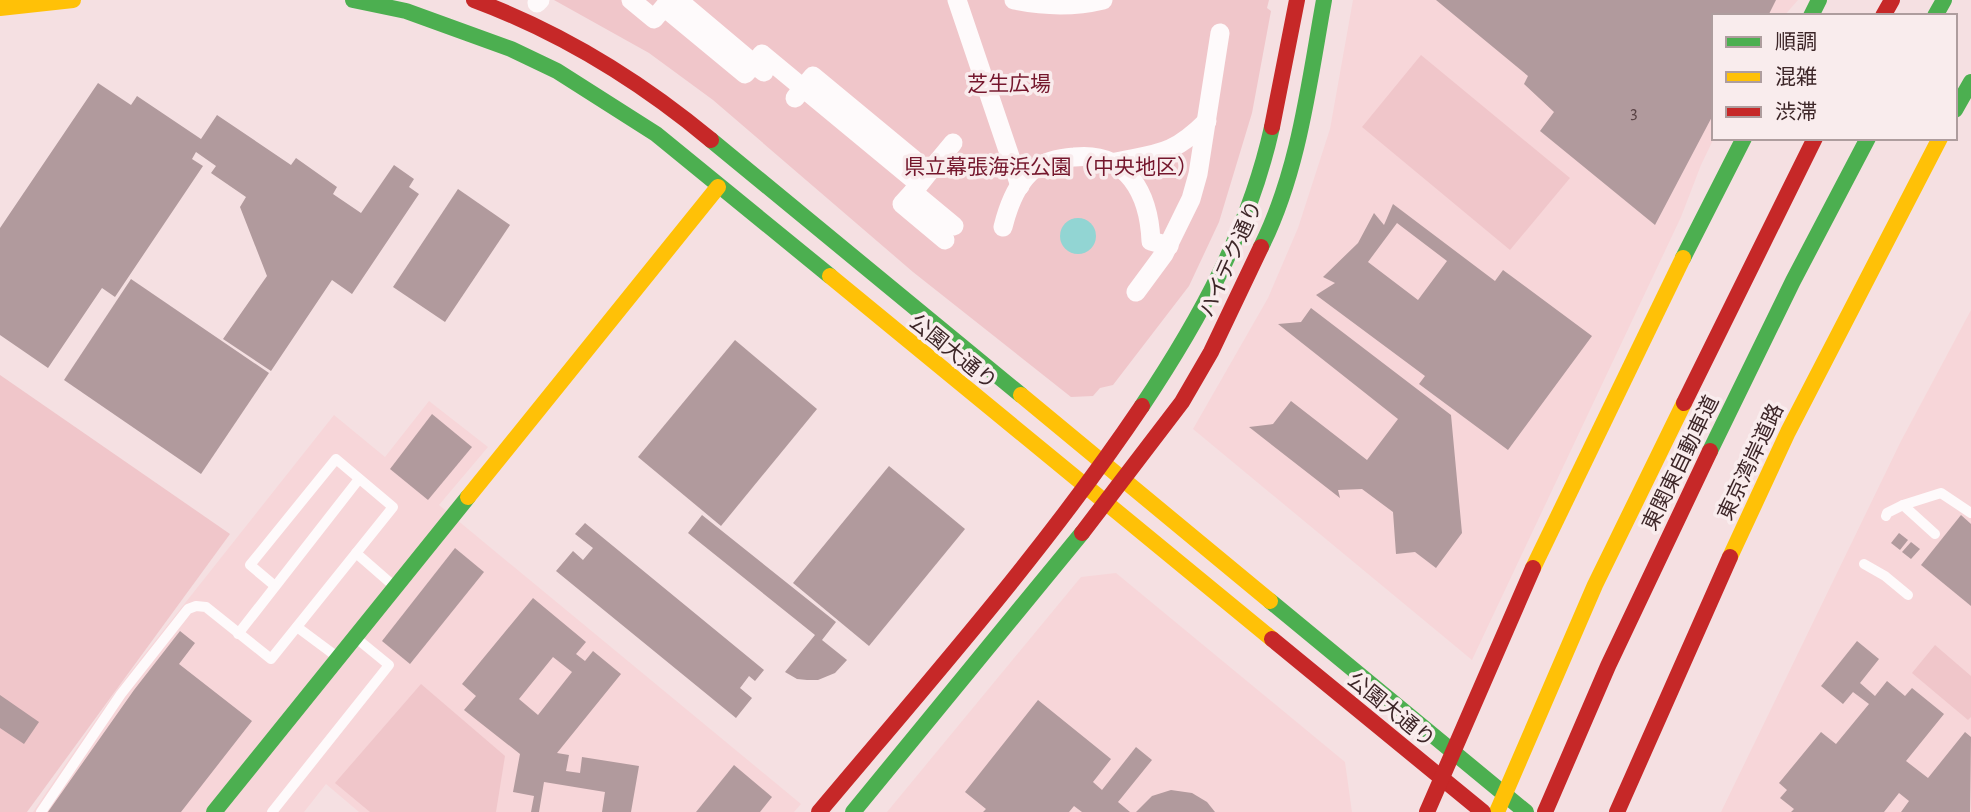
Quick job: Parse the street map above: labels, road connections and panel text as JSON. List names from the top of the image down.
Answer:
{
  "streets": {
    "main road": [
      "ハイテク通り",
      "公園大通り",
      "東京湾岸道路",
      "東関東自動車道"
    ]
  },
  "crossings": [
    ["ハイテク通り", "公園大通り"]
  ],
  "parks": ["芝生広場", "県立幕張海浜公園（中央地区）"],
  "house_numbers": ["3"],
  "legend": ["順調", "混雑", "渋滞"]
}
